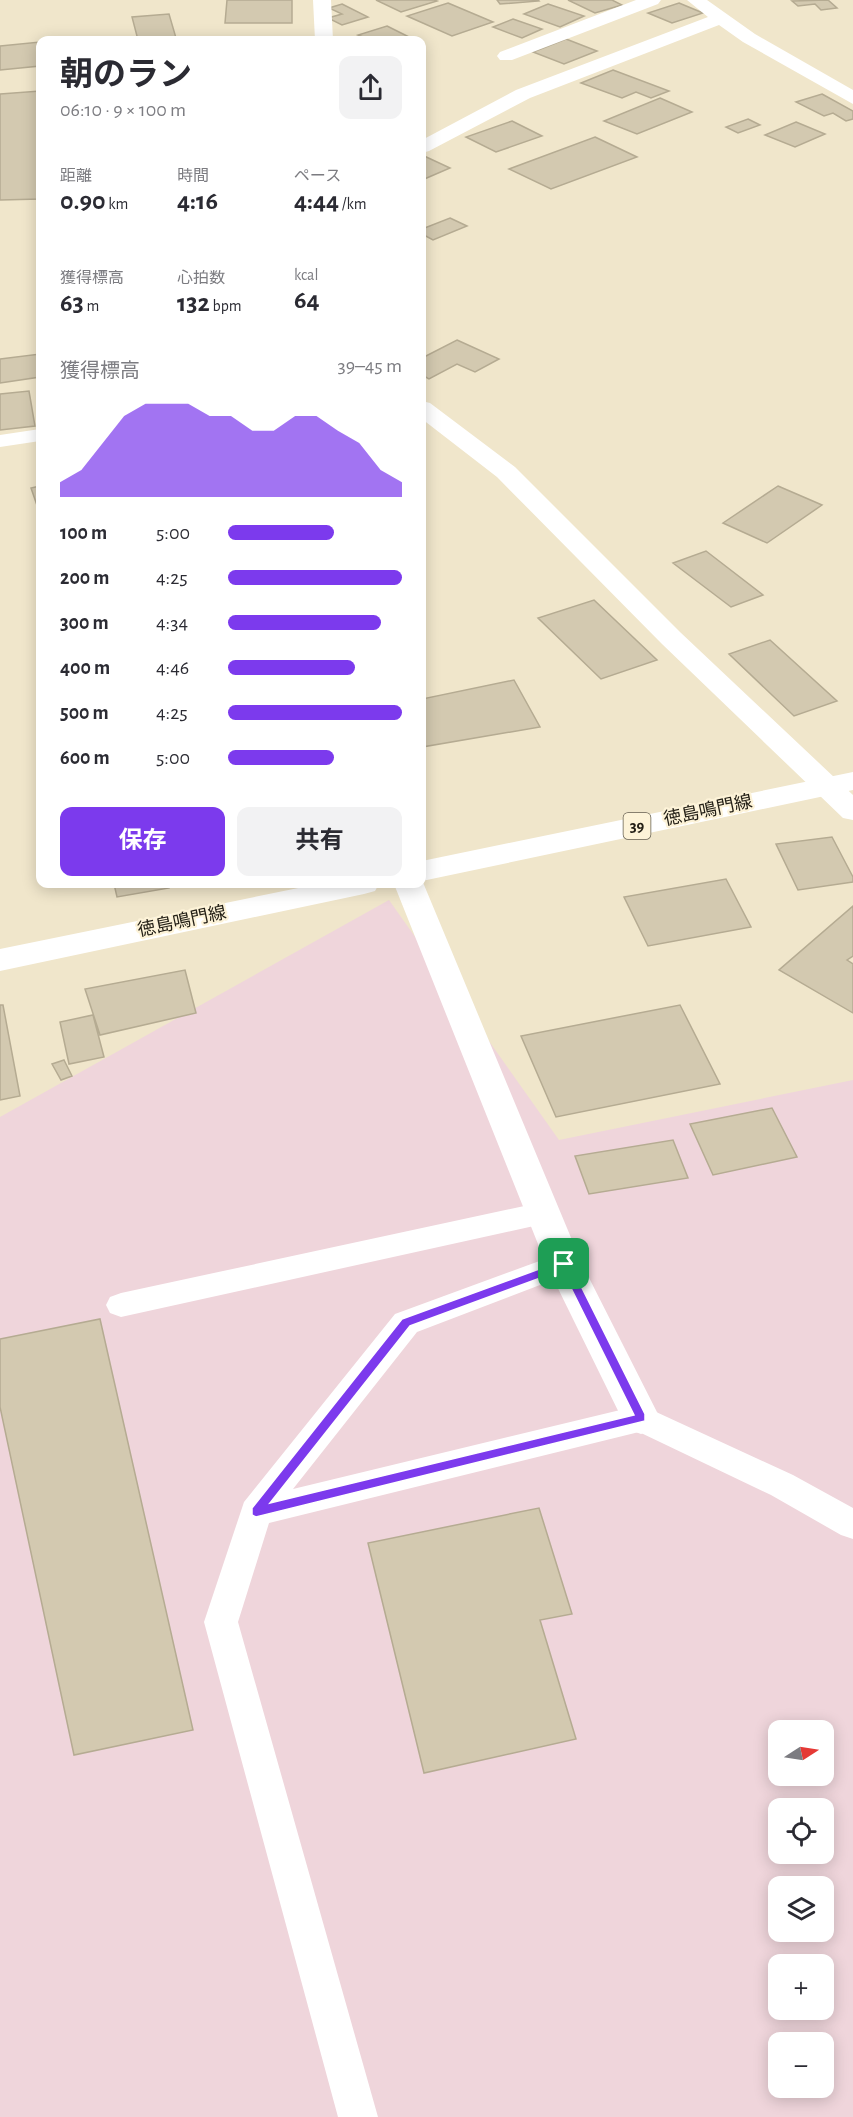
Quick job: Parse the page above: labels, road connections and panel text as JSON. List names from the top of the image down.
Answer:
{
  "streets": {
    "street": ["徳島鳴門線", "39"]
  },
  "north": "right",
  "page": {
    "heading": ["朝のラン", "06:10 · 9 × 100 m"],
    "stats": [
      ["距離", "0.90 km"],
      ["時間", "4:16"],
      ["ペース", "4:44 /km"],
      ["獲得標高", "63 m"],
      ["心拍数", "132 bpm"],
      ["kcal", "64"]
    ],
    "chart": ["獲得標高", "39–45 m"],
    "list": [
      {
        "name": "100 m",
        "note": "5:00"
      },
      {
        "name": "200 m",
        "note": "4:25"
      },
      {
        "name": "300 m",
        "note": "4:34"
      },
      {
        "name": "400 m",
        "note": "4:46"
      },
      {
        "name": "500 m",
        "note": "4:25"
      },
      {
        "name": "600 m",
        "note": "5:00"
      }
    ],
    "buttons": ["保存", "共有"],
    "map_buttons": ["+", "−"]
  }
}
